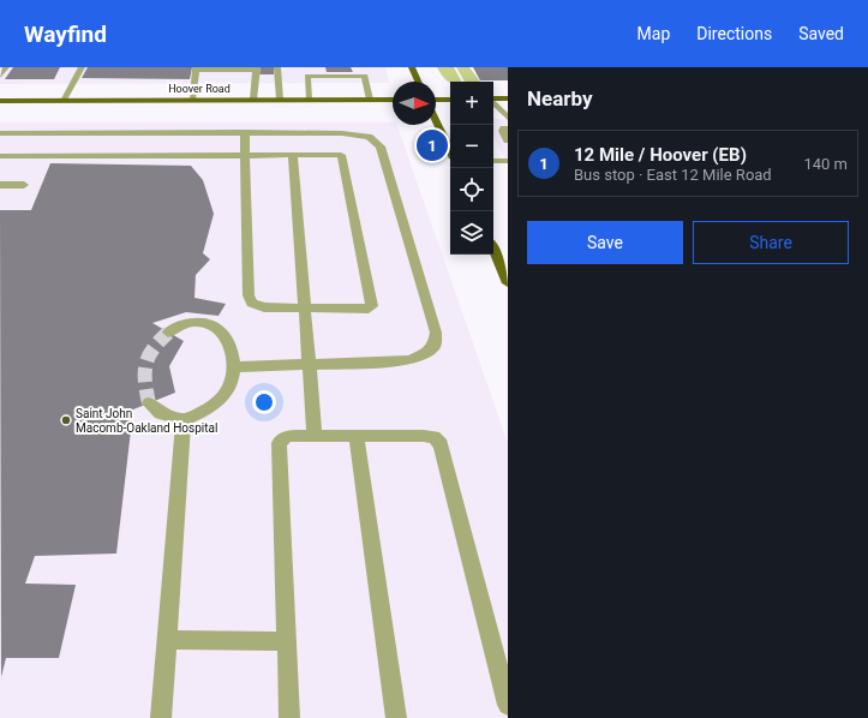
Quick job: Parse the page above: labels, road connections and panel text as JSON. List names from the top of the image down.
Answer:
{
  "streets": {
    "main road": ["Hoover Road"]
  },
  "places": ["Saint John Macomb-Oakland Hospital"],
  "north": "right",
  "page": {
    "header": "Wayfind",
    "nav": ["Map", "Directions", "Saved"],
    "heading": "Nearby",
    "map_buttons": ["+", "−"],
    "pins": "1",
    "list": [
      {
        "mark": "1",
        "name": "12 Mile / Hoover (EB)",
        "note": "Bus stop · East 12 Mile Road",
        "value": "140 m"
      }
    ],
    "buttons": ["Save", "Share"]
  }
}
